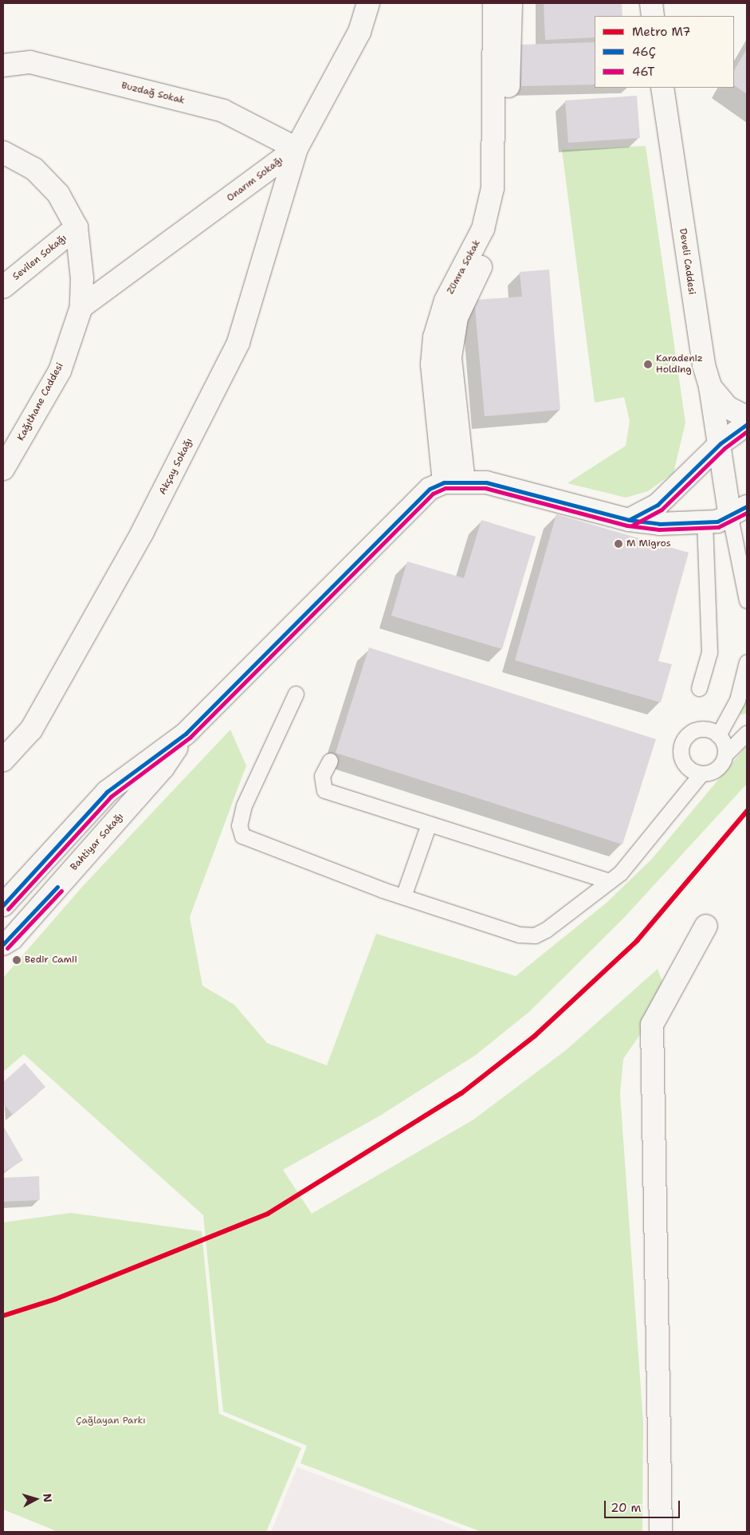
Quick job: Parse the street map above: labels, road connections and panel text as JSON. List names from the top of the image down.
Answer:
{
  "streets": {
    "street": [
      "Buzdağ Sokak",
      "Onarım Sokağı",
      "Sevilen Sokağı",
      "Develi Caddesi",
      "Zümra Sokak",
      "Kağıthane Caddesi",
      "Akçay Sokağı",
      "Bahtiyar Sokağı"
    ]
  },
  "crossings": [
    ["Buzdağ Sokak", "Onarım Sokağı"],
    ["Buzdağ Sokak", "Akçay Sokağı"],
    ["Onarım Sokağı", "Kağıthane Caddesi"],
    ["Onarım Sokağı", "Akçay Sokağı"],
    ["Sevilen Sokağı", "Kağıthane Caddesi"],
    ["Zümra Sokak", "Bahtiyar Sokağı"]
  ],
  "parks": ["Çağlayan Parkı"],
  "places": ["Karadeniz Holding", "M Migros", "Bedir Camii"],
  "lines": ["transit line 46Ç", "transit line 46T", "metro line M7"],
  "legend": ["Metro M7", "46Ç", "46T"],
  "scale_bar": "20 m",
  "north": "right"
}
